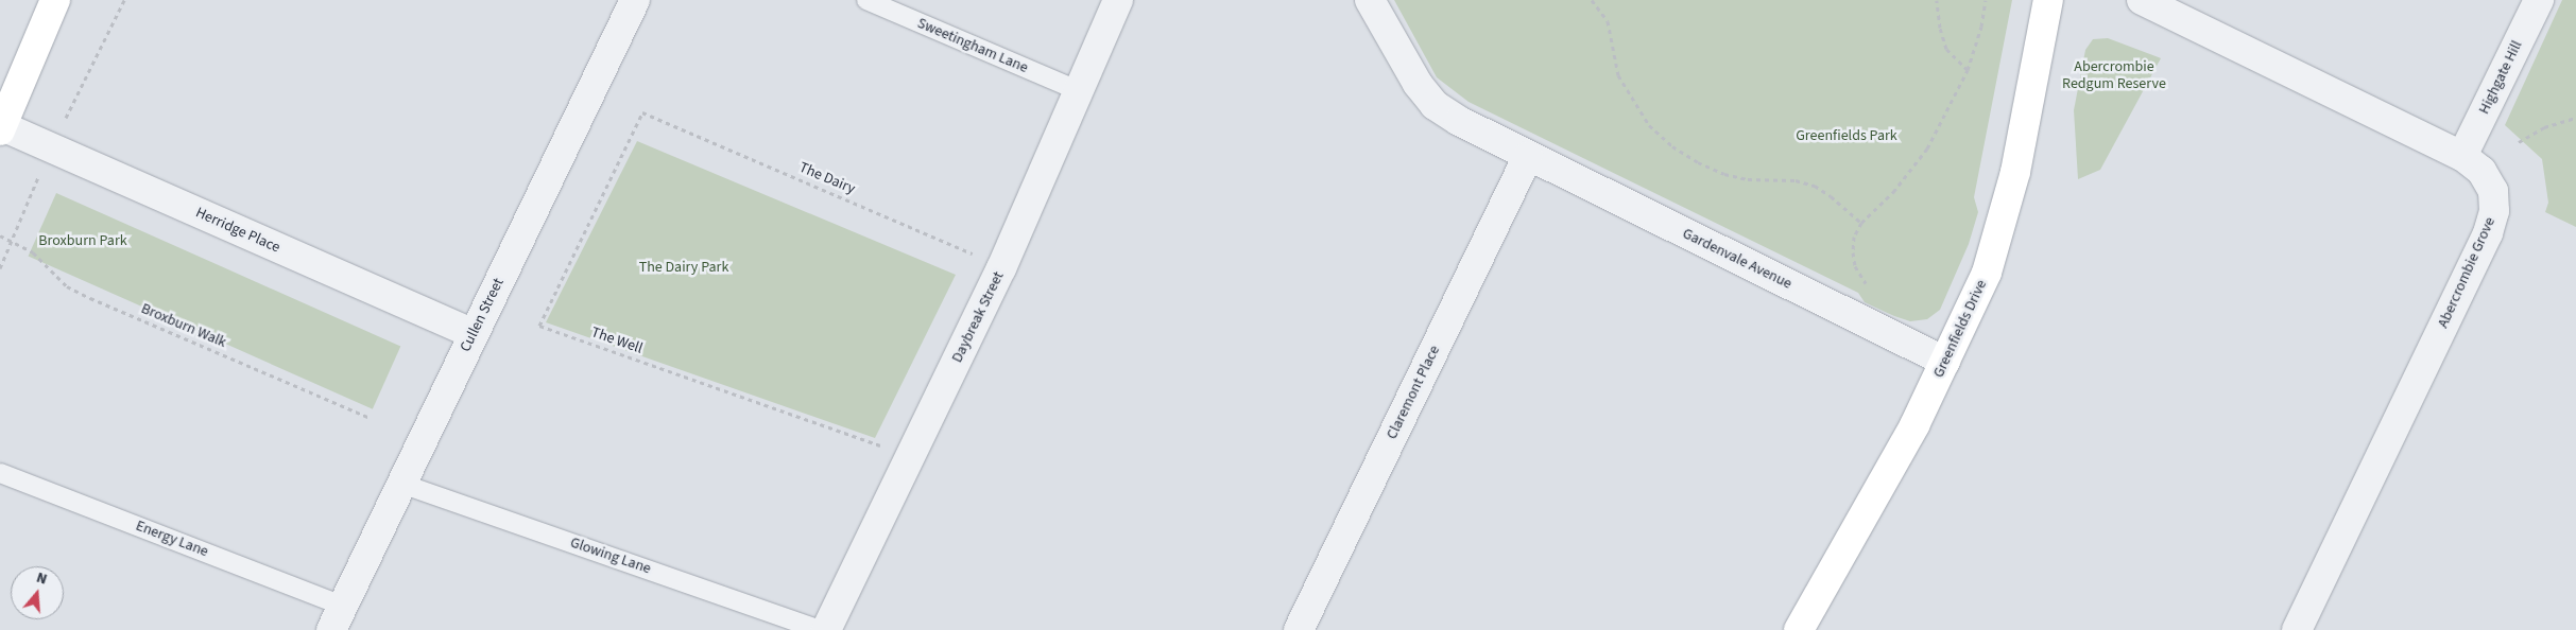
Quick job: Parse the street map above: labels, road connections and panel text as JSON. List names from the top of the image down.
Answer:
{
  "streets": {
    "street": [
      "Highgate Hill",
      "Herridge Place",
      "Gardenvale Avenue",
      "Abercrombie Grove",
      "Cullen Street",
      "Daybreak Street",
      "Greenfields Drive",
      "Claremont Place"
    ],
    "lane": ["Sweetingham Lane", "Energy Lane", "Glowing Lane"],
    "path": ["The Dairy", "Broxburn Walk", "The Well"]
  },
  "crossings": [
    ["Sweetingham Lane", "Daybreak Street"],
    ["Highgate Hill", "Abercrombie Grove"],
    ["The Dairy", "Daybreak Street"],
    ["The Dairy", "The Well"],
    ["Herridge Place", "Cullen Street"],
    ["Gardenvale Avenue", "Greenfields Drive"],
    ["Gardenvale Avenue", "Claremont Place"],
    ["Cullen Street", "Energy Lane"],
    ["Cullen Street", "Glowing Lane"],
    ["Daybreak Street", "The Well"]
  ],
  "parks": [
    "Abercrombie Redgum Reserve",
    "Greenfields Park",
    "Broxburn Park",
    "The Dairy Park"
  ],
  "north": "top"
}
